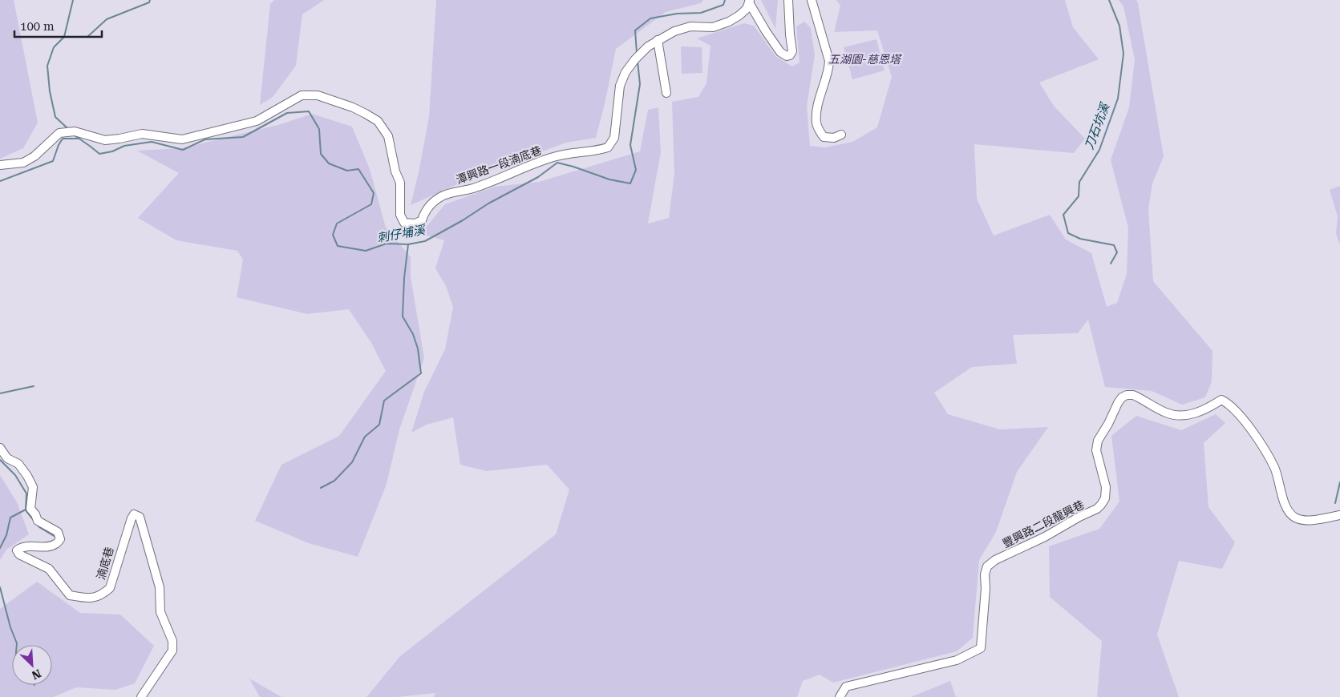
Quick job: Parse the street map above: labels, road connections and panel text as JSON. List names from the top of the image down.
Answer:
{
  "streets": {
    "street": ["潭興路一段湳底巷", "豐興路二段龍興巷", "湳底巷"]
  },
  "water": ["刀石坑溪", "刺仔埔溪"],
  "parks": ["五湖園-慈恩塔"],
  "scale_bar": "100 m",
  "north": "bottom right"
}
